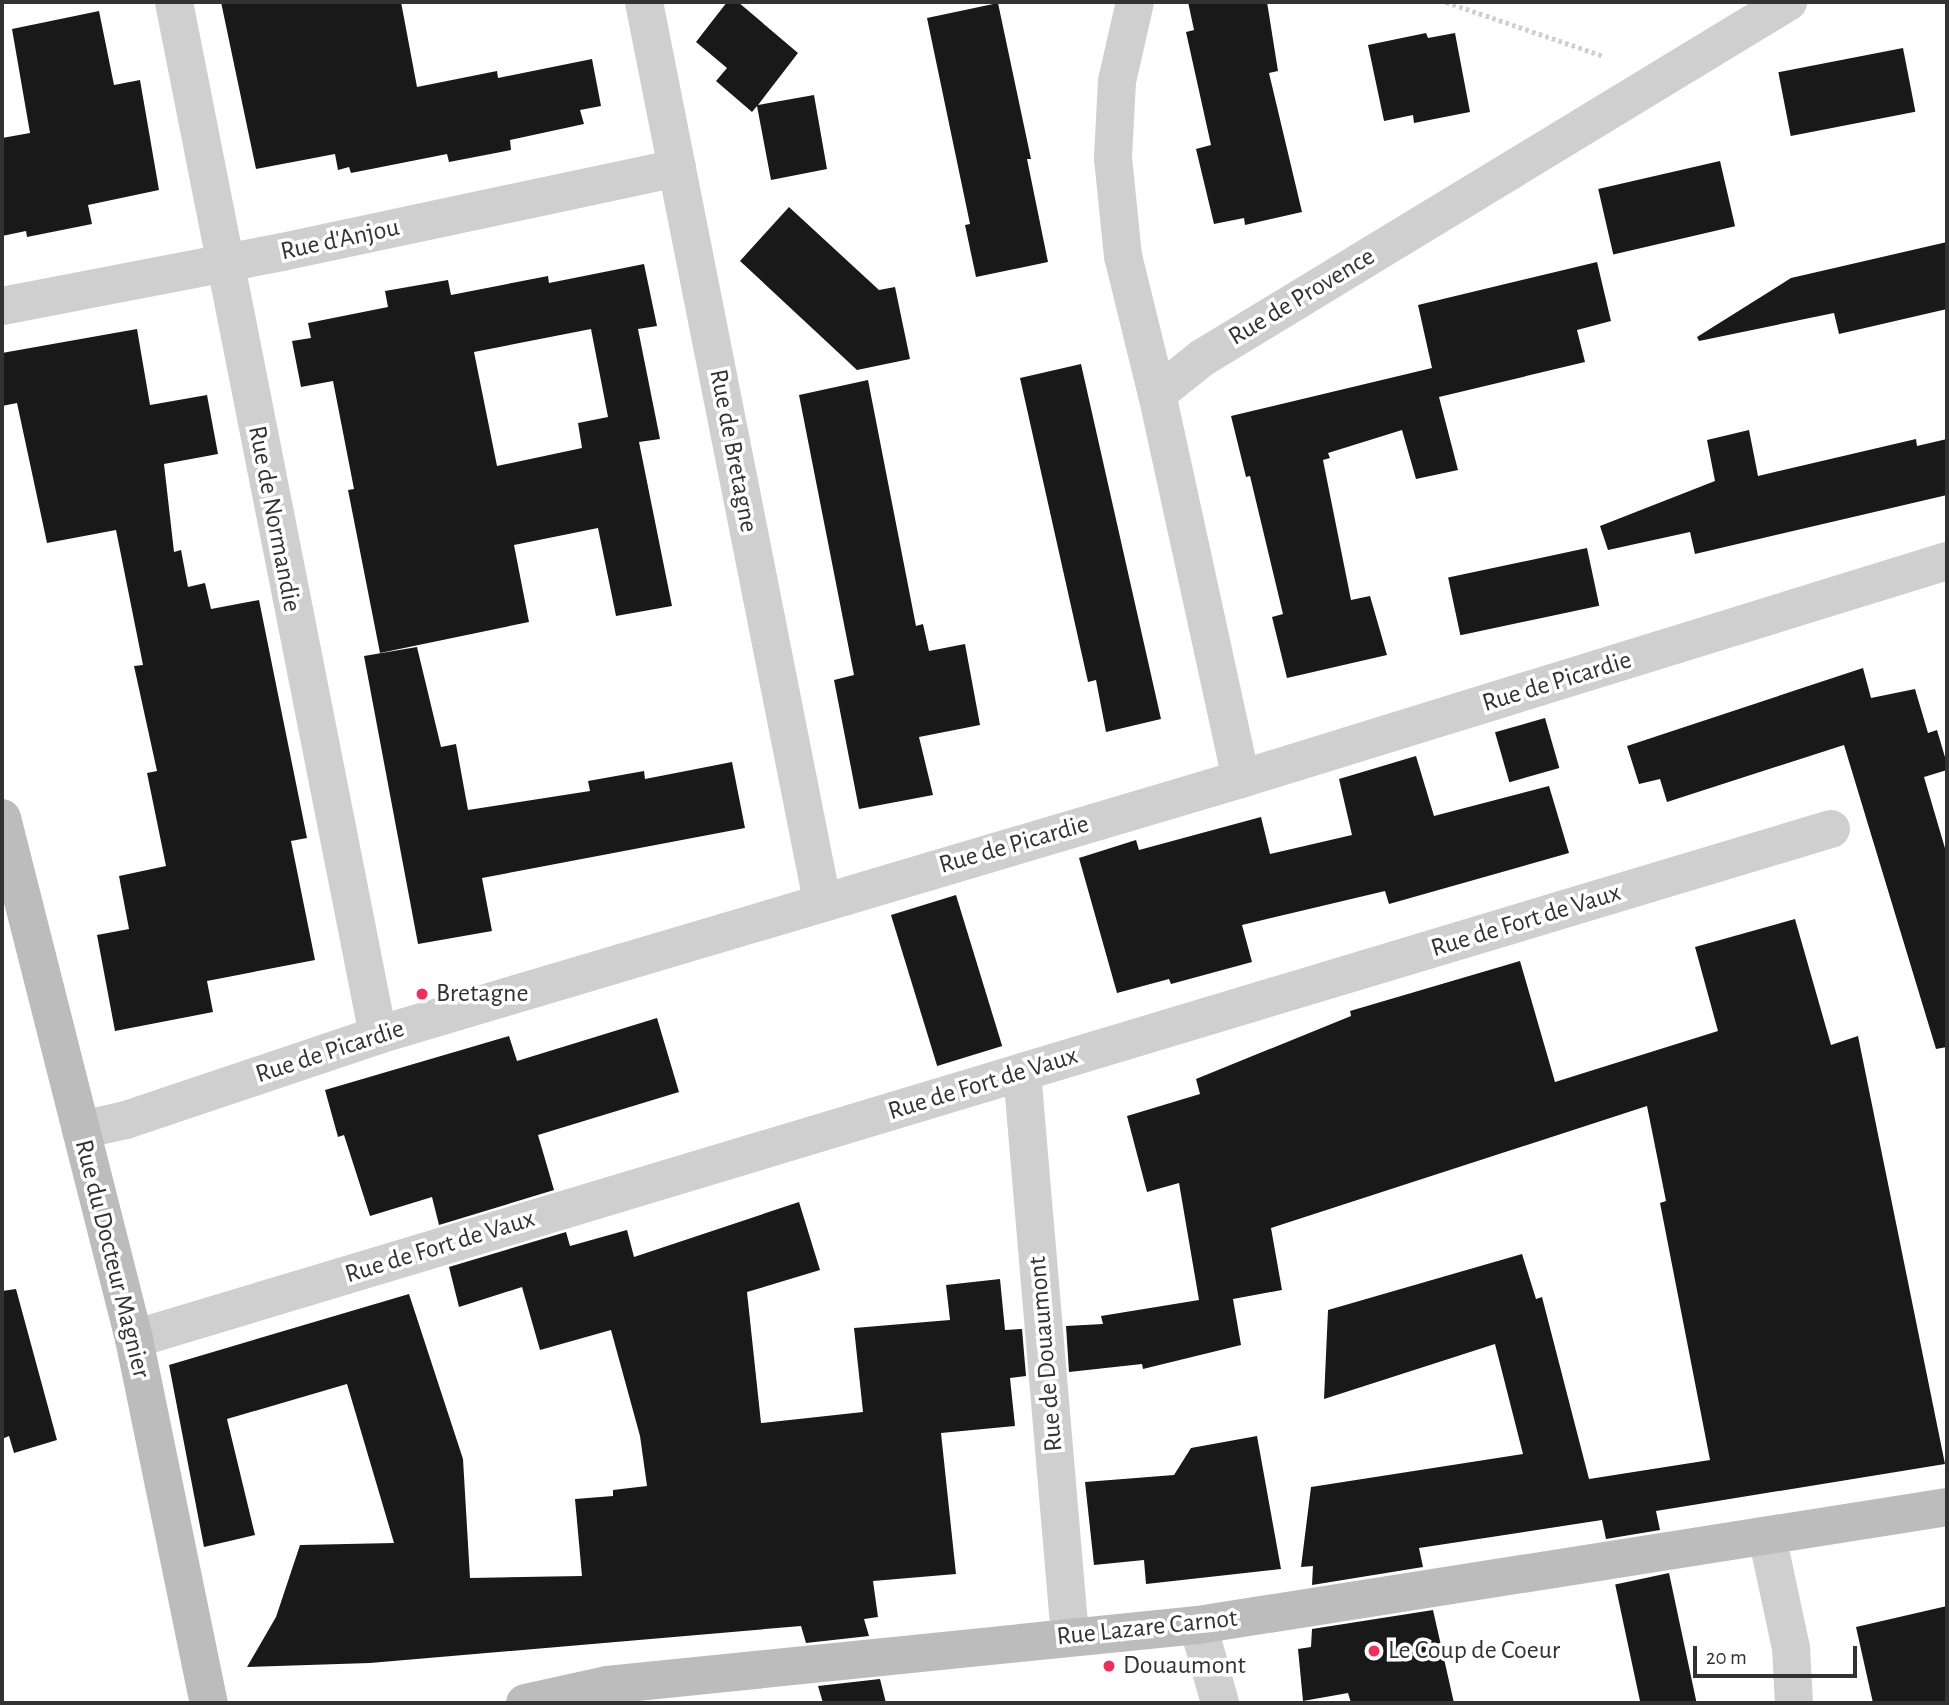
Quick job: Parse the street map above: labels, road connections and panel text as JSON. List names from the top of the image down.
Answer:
{
  "streets": {
    "street": [
      "Rue d'Anjou",
      "Rue de Provence",
      "Rue de Bretagne",
      "Rue de Normandie",
      "Rue de Picardie",
      "Rue de Fort de Vaux",
      "Rue du Docteur Magnier",
      "Rue de Douaumont",
      "Rue Lazare Carnot"
    ]
  },
  "crossings": [
    ["Rue d'Anjou", "Rue de Bretagne"],
    ["Rue d'Anjou", "Rue de Normandie"],
    ["Rue de Bretagne", "Rue de Picardie"],
    ["Rue de Normandie", "Rue de Picardie"],
    ["Rue de Picardie", "Rue du Docteur Magnier"],
    ["Rue de Fort de Vaux", "Rue du Docteur Magnier"],
    ["Rue de Fort de Vaux", "Rue de Douaumont"],
    ["Rue de Douaumont", "Rue Lazare Carnot"]
  ],
  "places": ["Bretagne", "Le Coup de Coeur", "Douaumont"],
  "scale_bar": "20 m"
}
